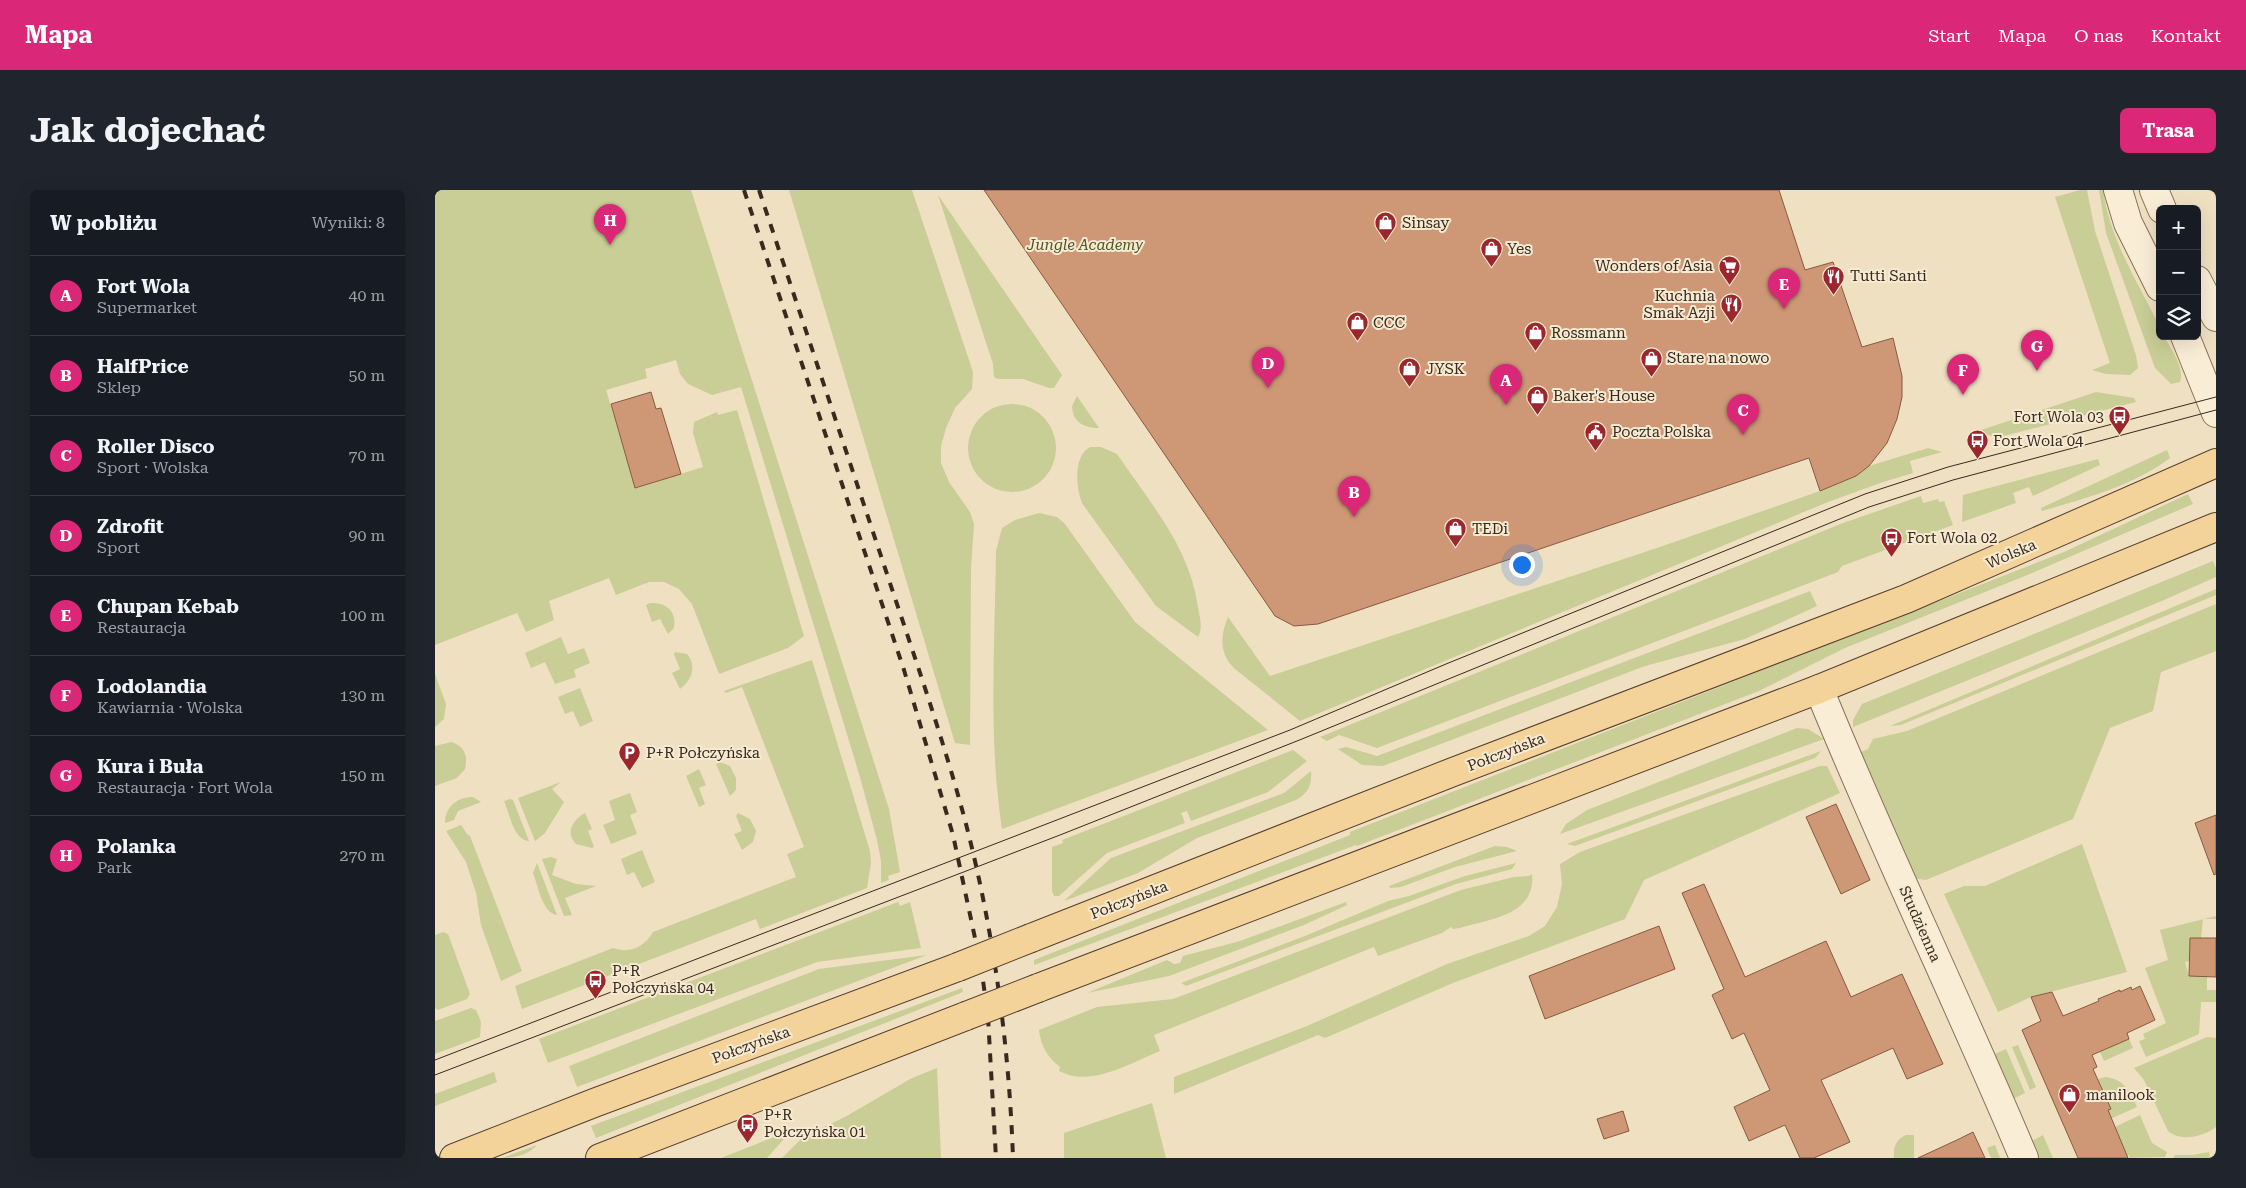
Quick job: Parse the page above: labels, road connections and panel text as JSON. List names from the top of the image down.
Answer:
{
  "streets": {
    "main road": ["Wolska", "Połczyńska"],
    "street": ["Studzienna"]
  },
  "crossings": [
    ["Wolska", "Połczyńska"]
  ],
  "parks": ["Jungle Academy"],
  "places": {
    "shop": [
      "Sinsay",
      "Yes",
      "CCC",
      "Rossmann",
      "Stare na nowo",
      "JYSK",
      "Baker's House",
      "TEDi",
      "manilook"
    ],
    "supermarket": ["Wonders of Asia"],
    "restaurant": ["Tutti Santi", "Kuchnia Smak Azji"],
    "bus stop": [
      "Fort Wola 03",
      "Fort Wola 04",
      "Fort Wola 02",
      "P+R Połczyńska 04",
      "P+R Połczyńska 01"
    ],
    "public building": ["Poczta Polska"],
    "parking": ["P+R Połczyńska"]
  },
  "page": {
    "header": "Mapa",
    "nav": [
      "Start",
      "Mapa",
      "O nas",
      "Kontakt"
    ],
    "buttons": "Trasa",
    "title": "Jak dojechać",
    "heading": ["W pobliżu", "Wyniki: 8"],
    "pins": [
      "H",
      "E",
      "G",
      "D",
      "F",
      "A",
      "C",
      "B"
    ],
    "map_buttons": ["+", "−"],
    "list": [
      {
        "mark": "A",
        "name": "Fort Wola",
        "note": "Supermarket",
        "value": "40 m"
      },
      {
        "mark": "B",
        "name": "HalfPrice",
        "note": "Sklep",
        "value": "50 m"
      },
      {
        "mark": "C",
        "name": "Roller Disco",
        "note": "Sport · Wolska",
        "value": "70 m"
      },
      {
        "mark": "D",
        "name": "Zdrofit",
        "note": "Sport",
        "value": "90 m"
      },
      {
        "mark": "E",
        "name": "Chupan Kebab",
        "note": "Restauracja",
        "value": "100 m"
      },
      {
        "mark": "F",
        "name": "Lodolandia",
        "note": "Kawiarnia · Wolska",
        "value": "130 m"
      },
      {
        "mark": "G",
        "name": "Kura i Buła",
        "note": "Restauracja · Fort Wola",
        "value": "150 m"
      },
      {
        "mark": "H",
        "name": "Polanka",
        "note": "Park",
        "value": "270 m"
      }
    ]
  }
}
